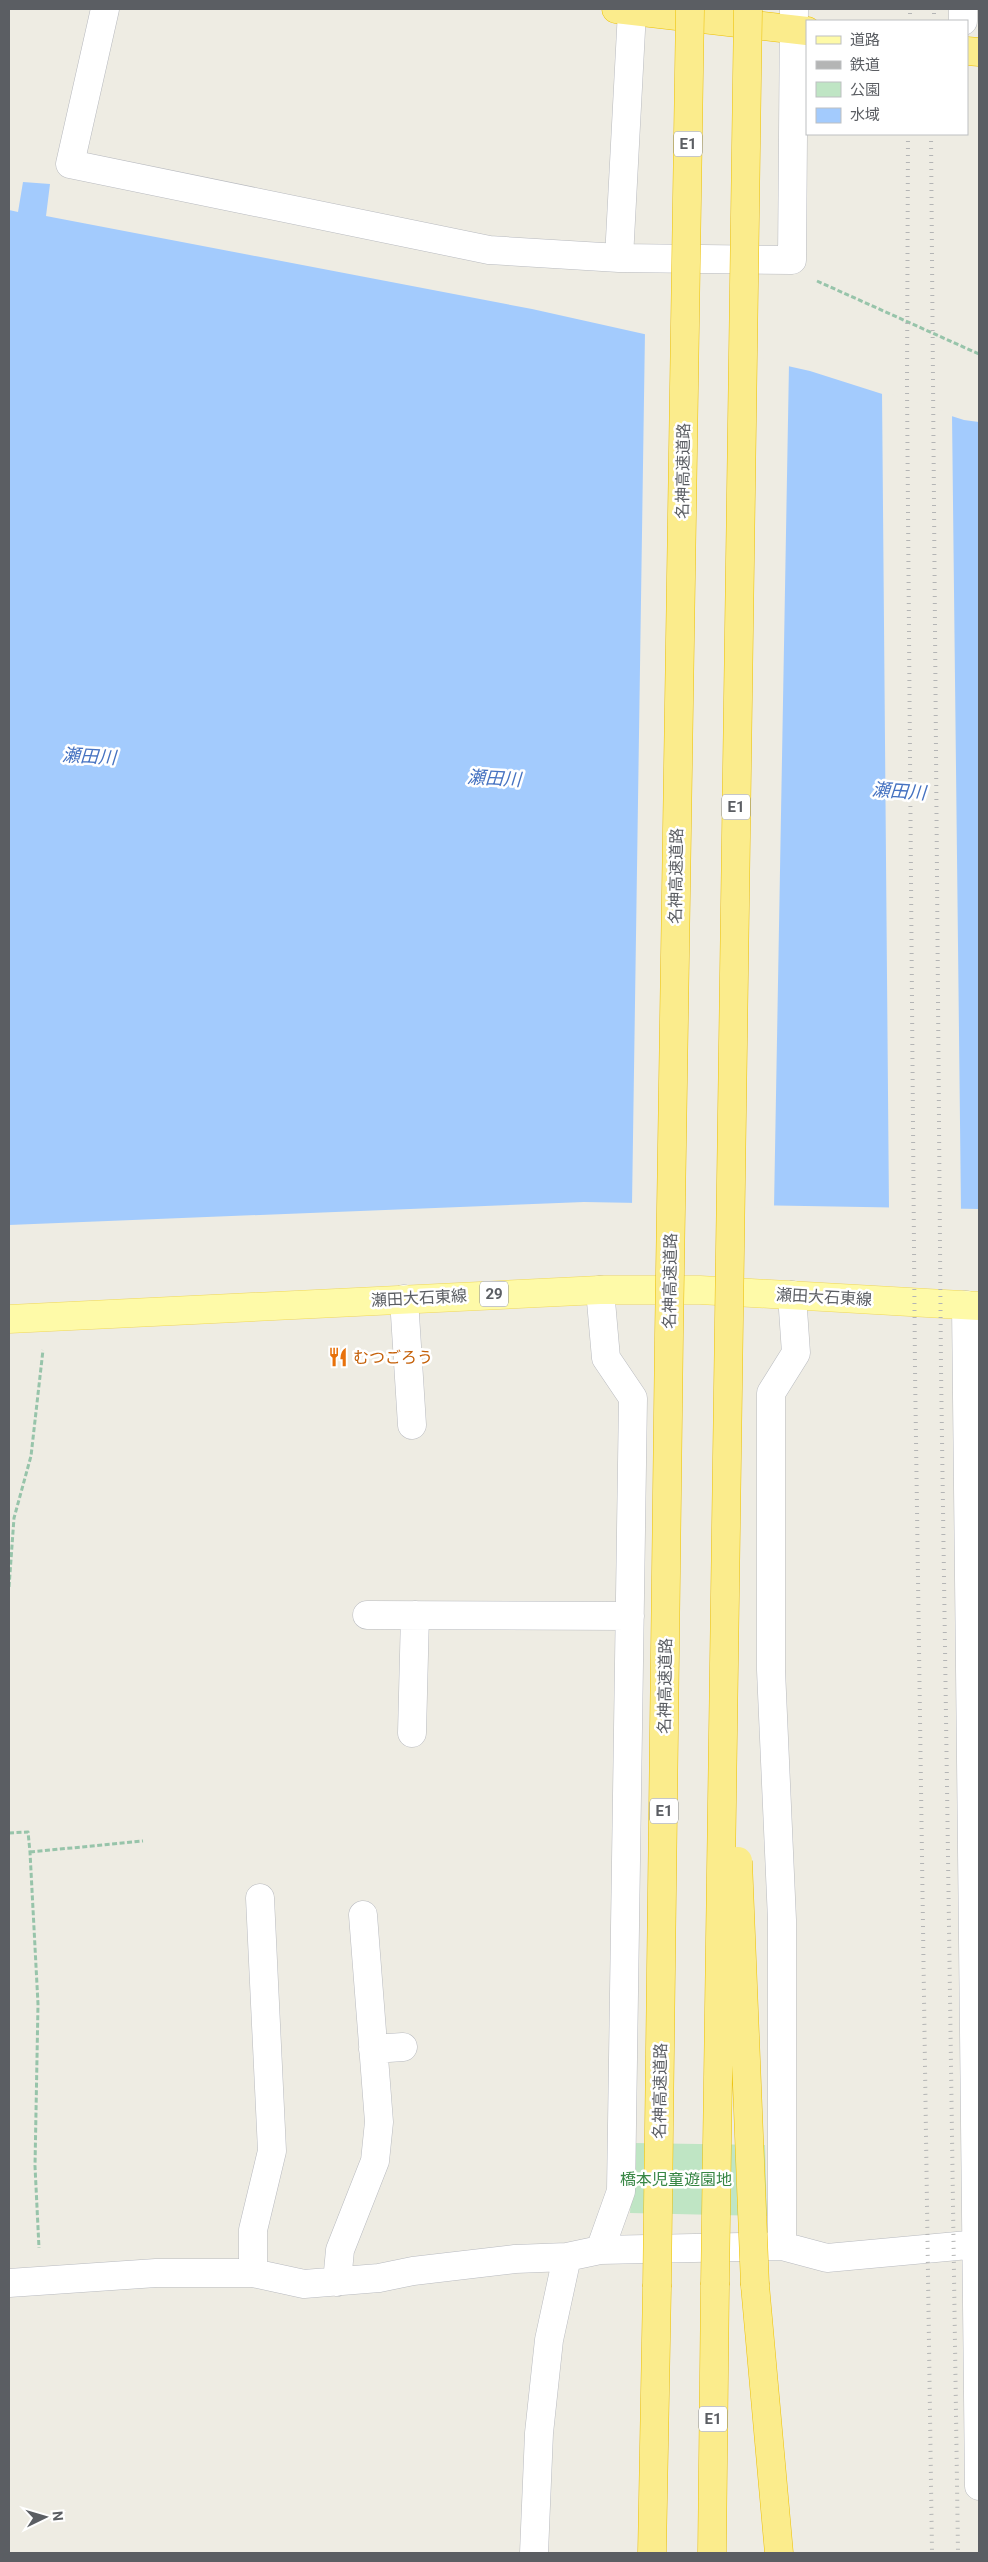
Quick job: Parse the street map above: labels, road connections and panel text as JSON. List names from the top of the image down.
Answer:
{
  "streets": {
    "highway": ["E1", "名神高速道路"],
    "main road": ["29", "瀬田大石東線"]
  },
  "water": ["瀬田川"],
  "parks": ["橋本児童遊園地"],
  "places": {
    "restaurant": ["むつごろう"]
  },
  "legend": [
    "道路",
    "鉄道",
    "公園",
    "水域"
  ],
  "north": "right"
}
